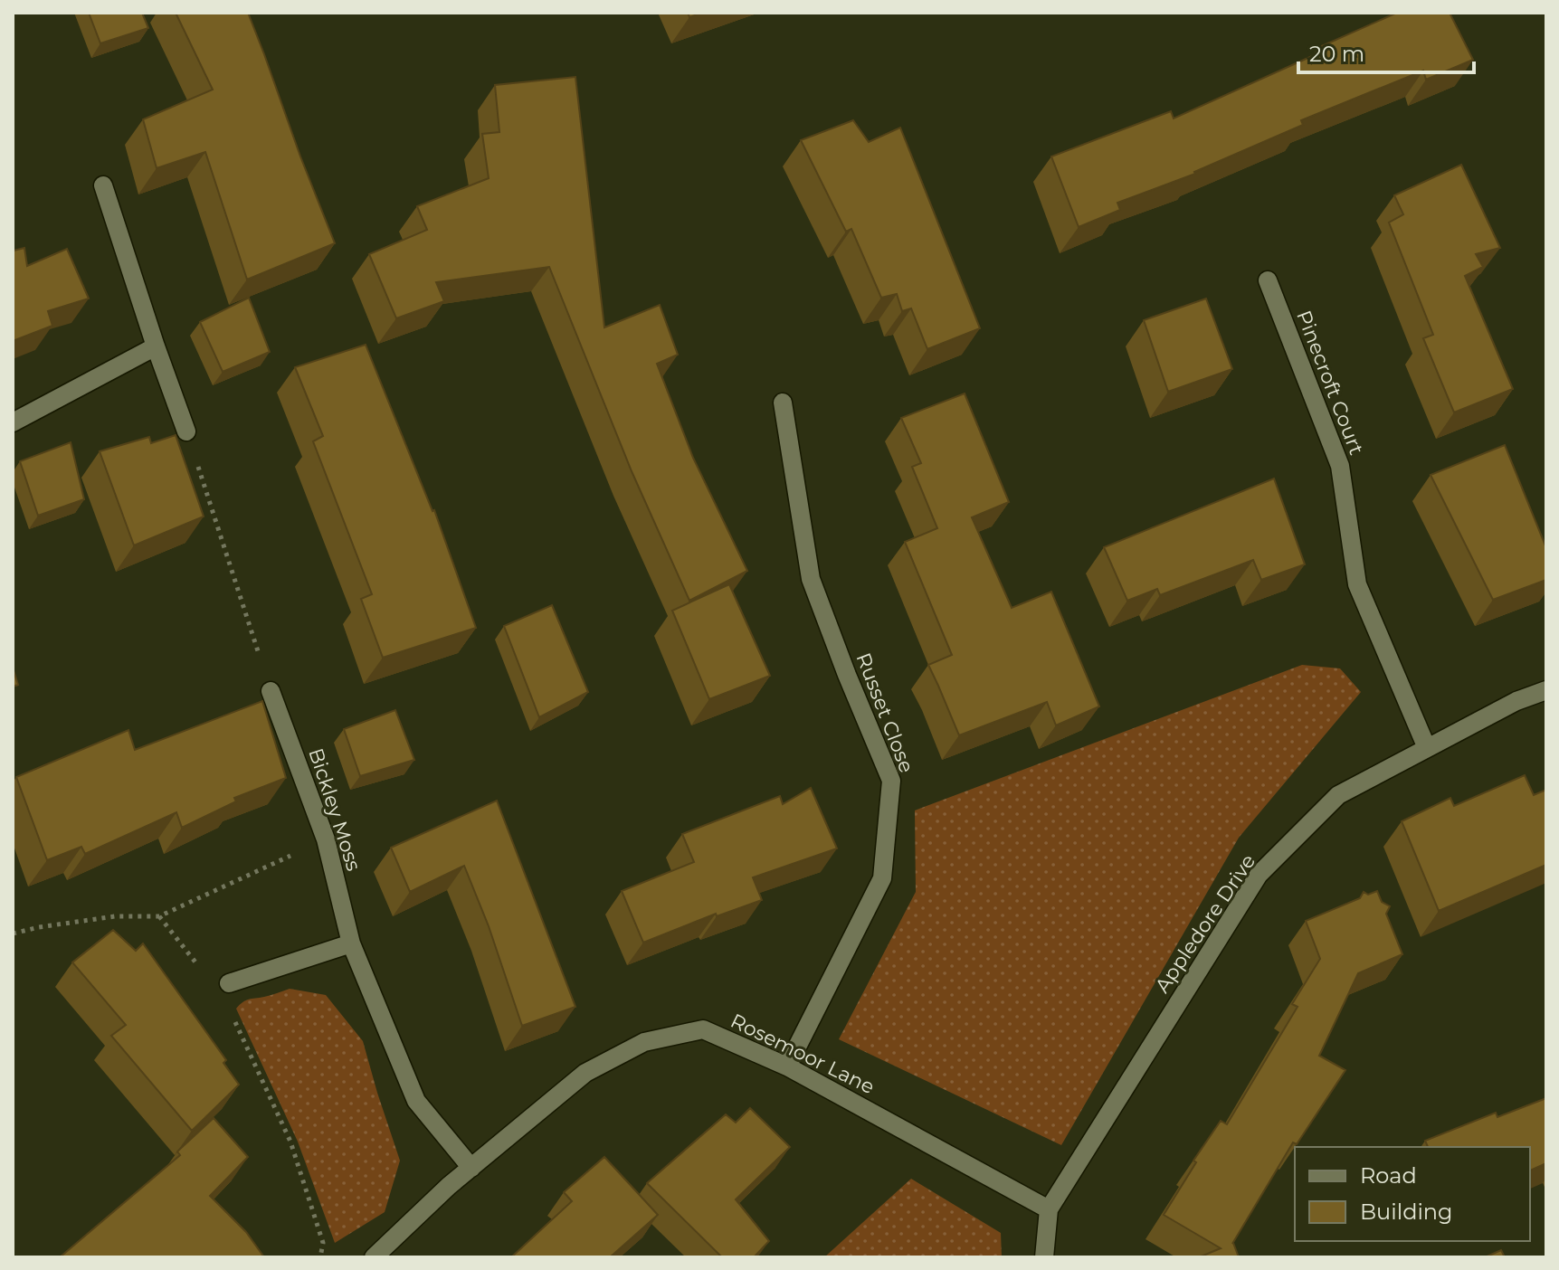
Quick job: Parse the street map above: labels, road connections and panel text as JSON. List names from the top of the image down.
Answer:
{
  "streets": {
    "street": [
      "Pinecroft Court",
      "Russet Close",
      "Bickley Moss",
      "Appledore Drive",
      "Rosemoor Lane"
    ]
  },
  "crossings": [
    ["Pinecroft Court", "Appledore Drive"],
    ["Russet Close", "Rosemoor Lane"],
    ["Bickley Moss", "Rosemoor Lane"],
    ["Appledore Drive", "Rosemoor Lane"]
  ],
  "legend": ["Road", "Building"],
  "scale_bar": "20 m"
}
